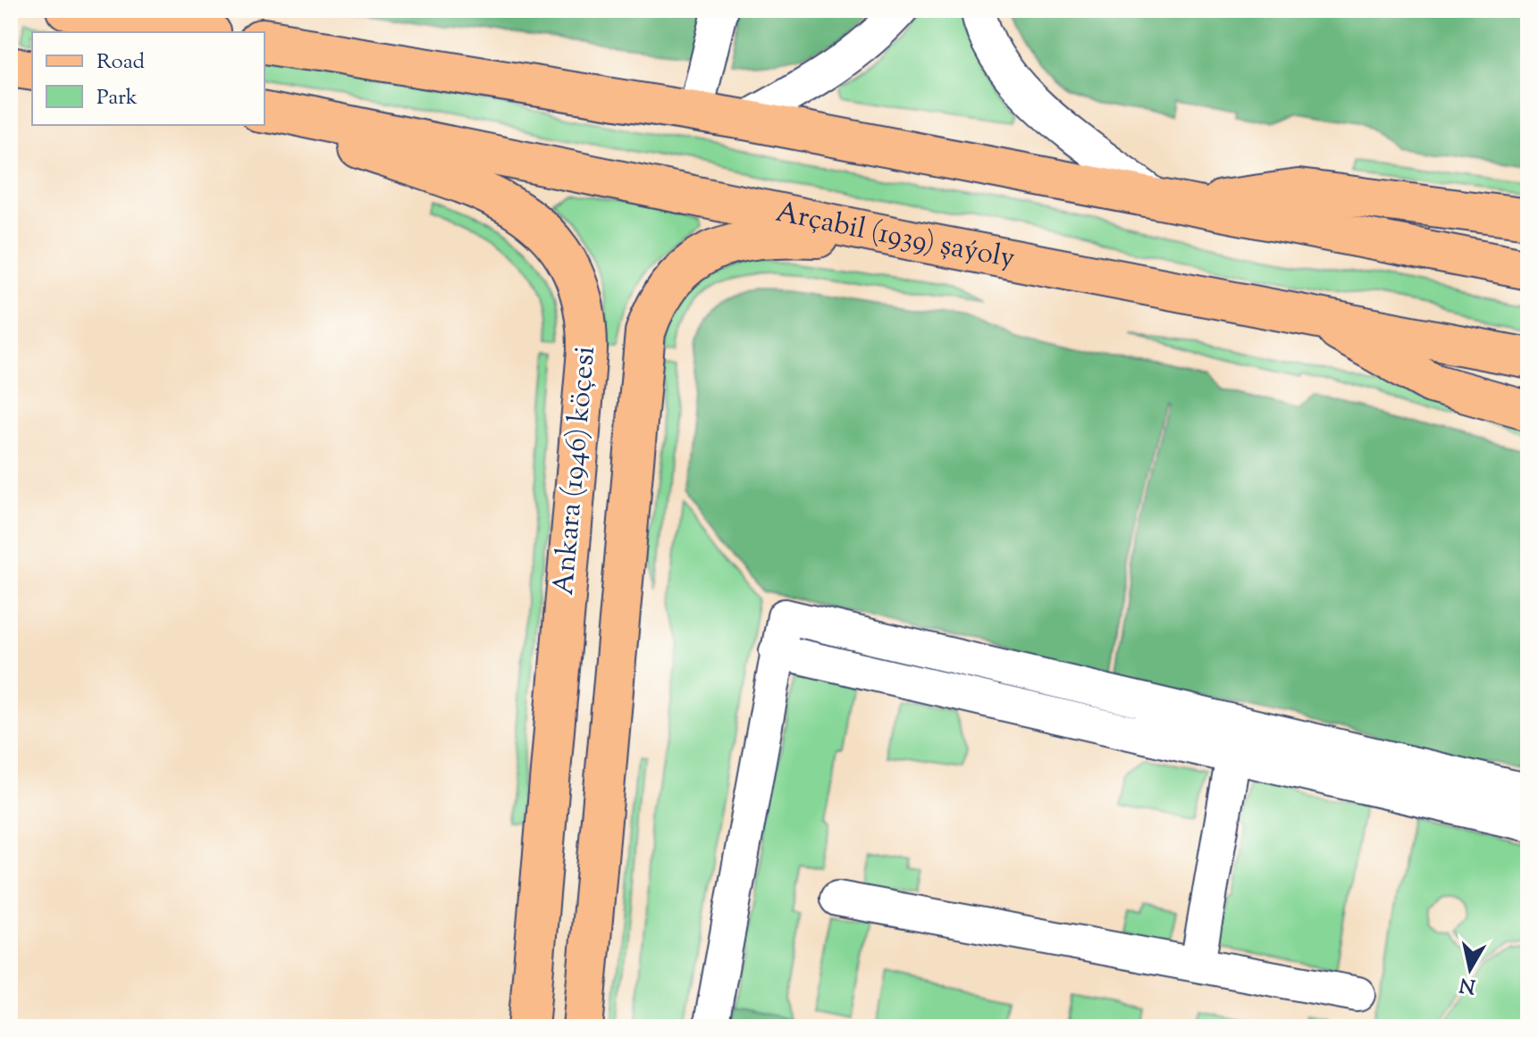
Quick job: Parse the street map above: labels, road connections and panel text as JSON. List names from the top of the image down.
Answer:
{
  "streets": {
    "main road": ["Arçabil (1939) şaýoly", "Ankara (1946) köçesi"]
  },
  "crossings": [
    ["Arçabil (1939) şaýoly", "Ankara (1946) köçesi"]
  ],
  "legend": ["Road", "Park"],
  "north": "bottom"
}
